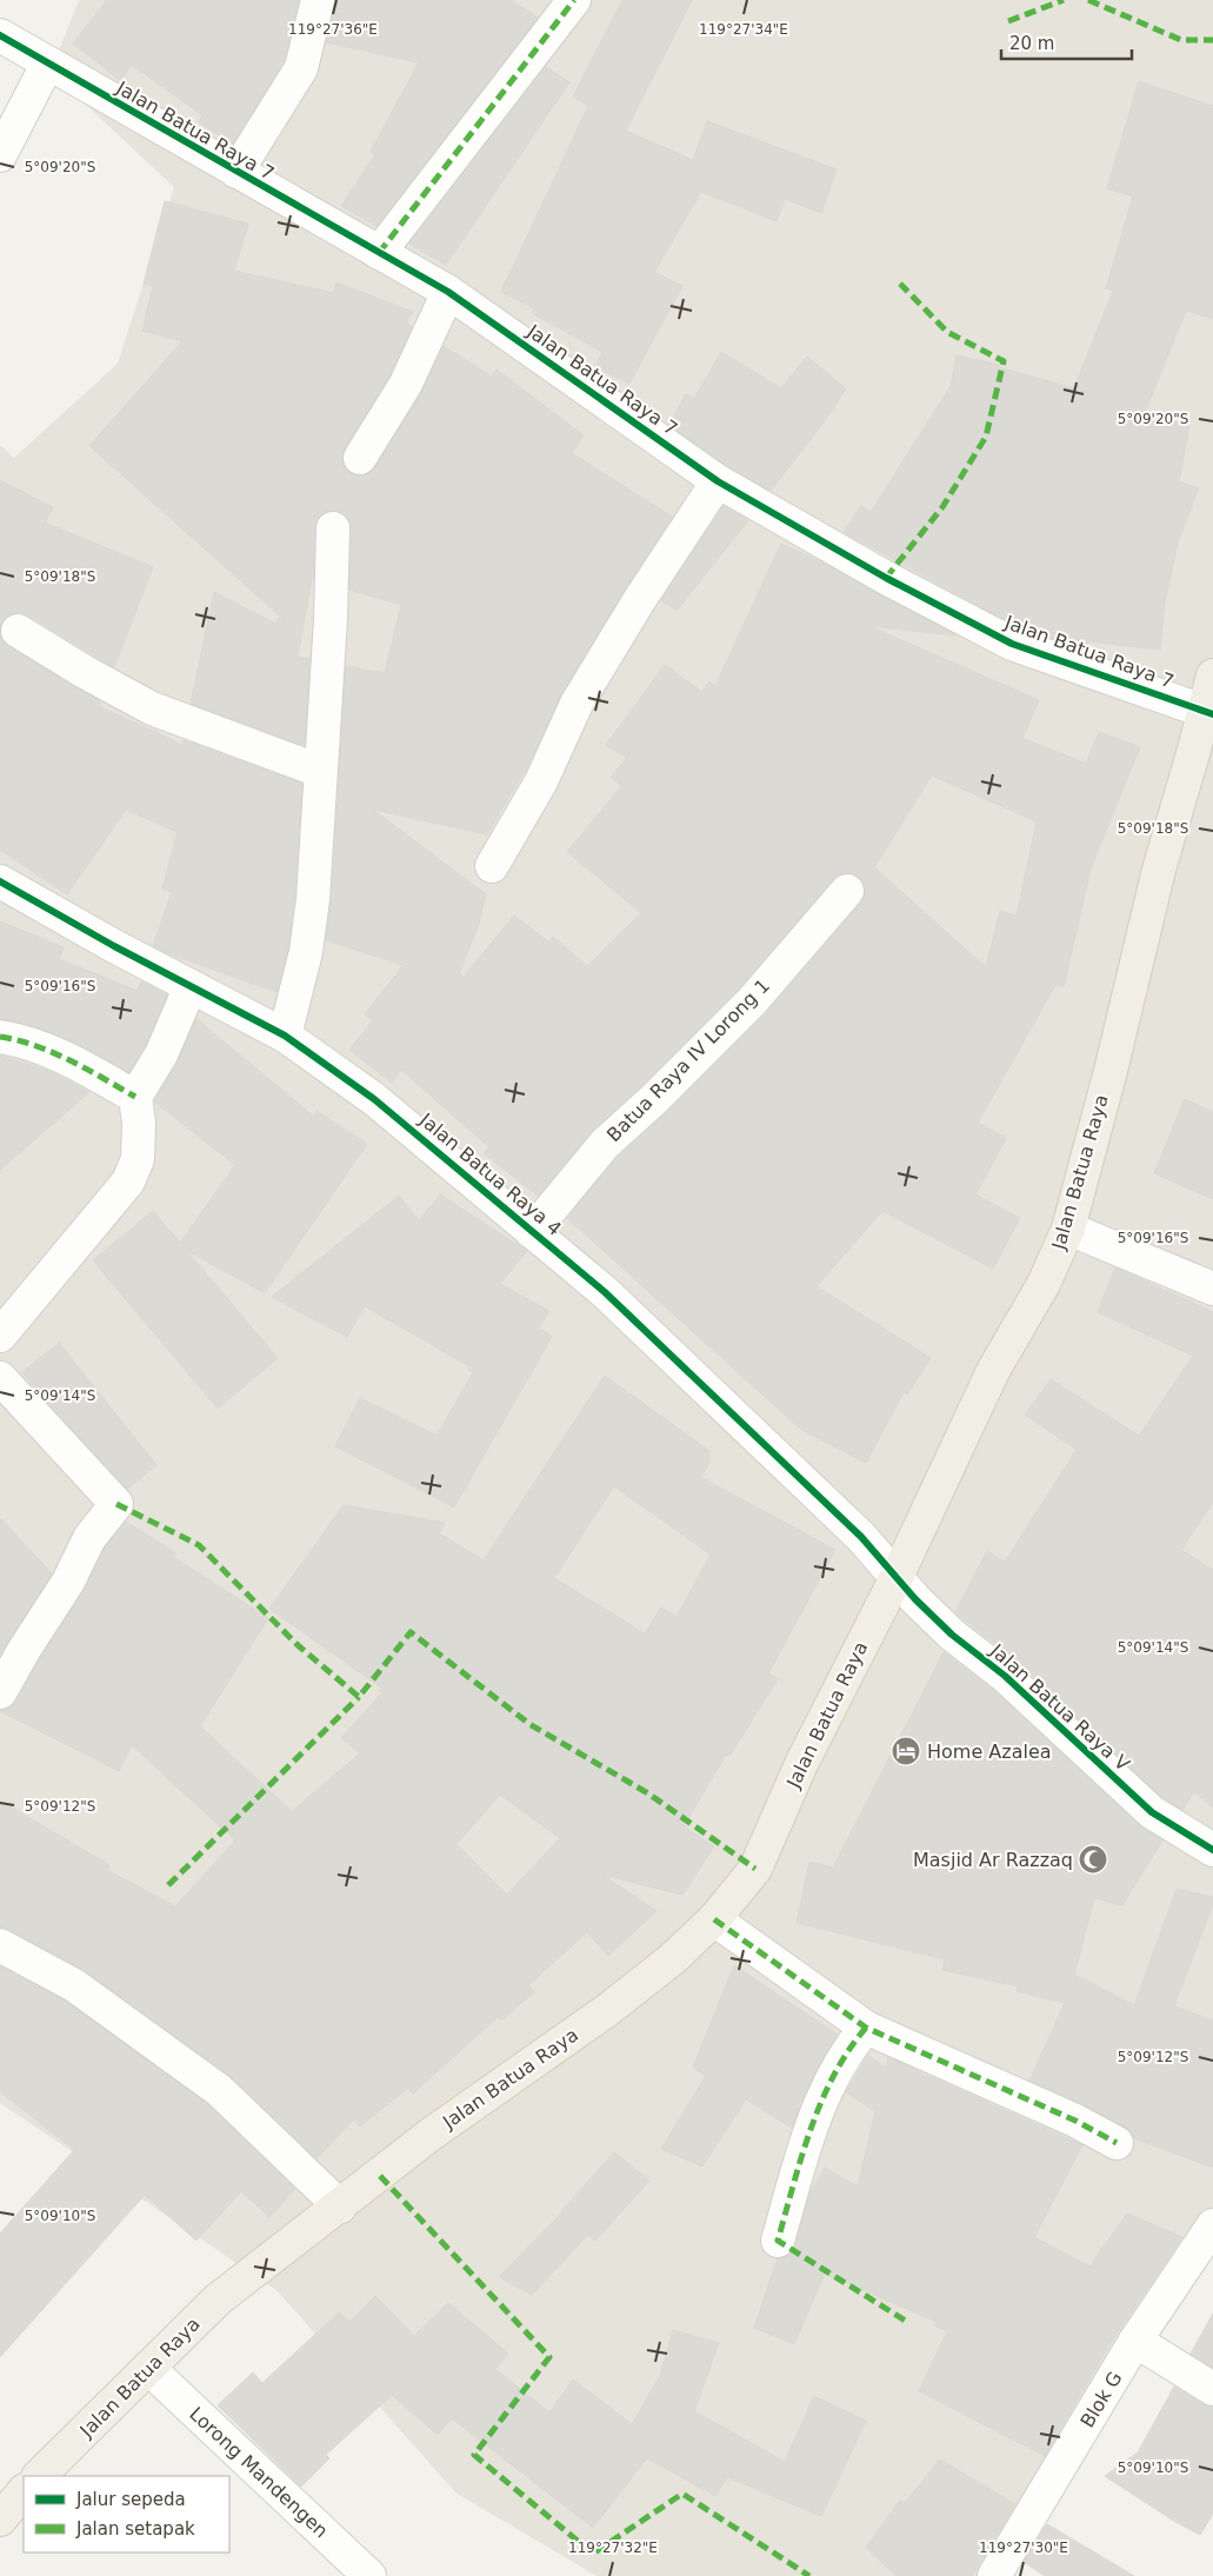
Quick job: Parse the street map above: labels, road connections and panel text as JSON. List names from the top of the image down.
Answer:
{
  "streets": {
    "main road": ["Jalan Batua Raya"],
    "street": [
      "Jalan Batua Raya 7",
      "Batua Raya IV Lorong 1",
      "Jalan Batua Raya 4",
      "Jalan Batua Raya V",
      "Blok G",
      "Lorong Mandengen"
    ]
  },
  "crossings": [
    ["Jalan Batua Raya 7", "Jalan Batua Raya"],
    ["Batua Raya IV Lorong 1", "Jalan Batua Raya 4"],
    ["Jalan Batua Raya", "Jalan Batua Raya 4"],
    ["Jalan Batua Raya", "Jalan Batua Raya V"],
    ["Jalan Batua Raya", "Lorong Mandengen"],
    ["Jalan Batua Raya 4", "Jalan Batua Raya V"]
  ],
  "places": {
    "hotel": ["Home Azalea"],
    "mosque": ["Masjid Ar Razzaq"]
  },
  "legend": ["Jalur sepeda", "Jalan setapak"],
  "scale_bar": "20 m",
  "coordinates": [
    "119°27'36\"E",
    "119°27'34\"E",
    "5°09'20\"S",
    "5°09'18\"S",
    "5°09'16\"S",
    "5°09'14\"S",
    "5°09'12\"S",
    "5°09'10\"S",
    "119°27'32\"E",
    "119°27'30\"E"
  ]
}
